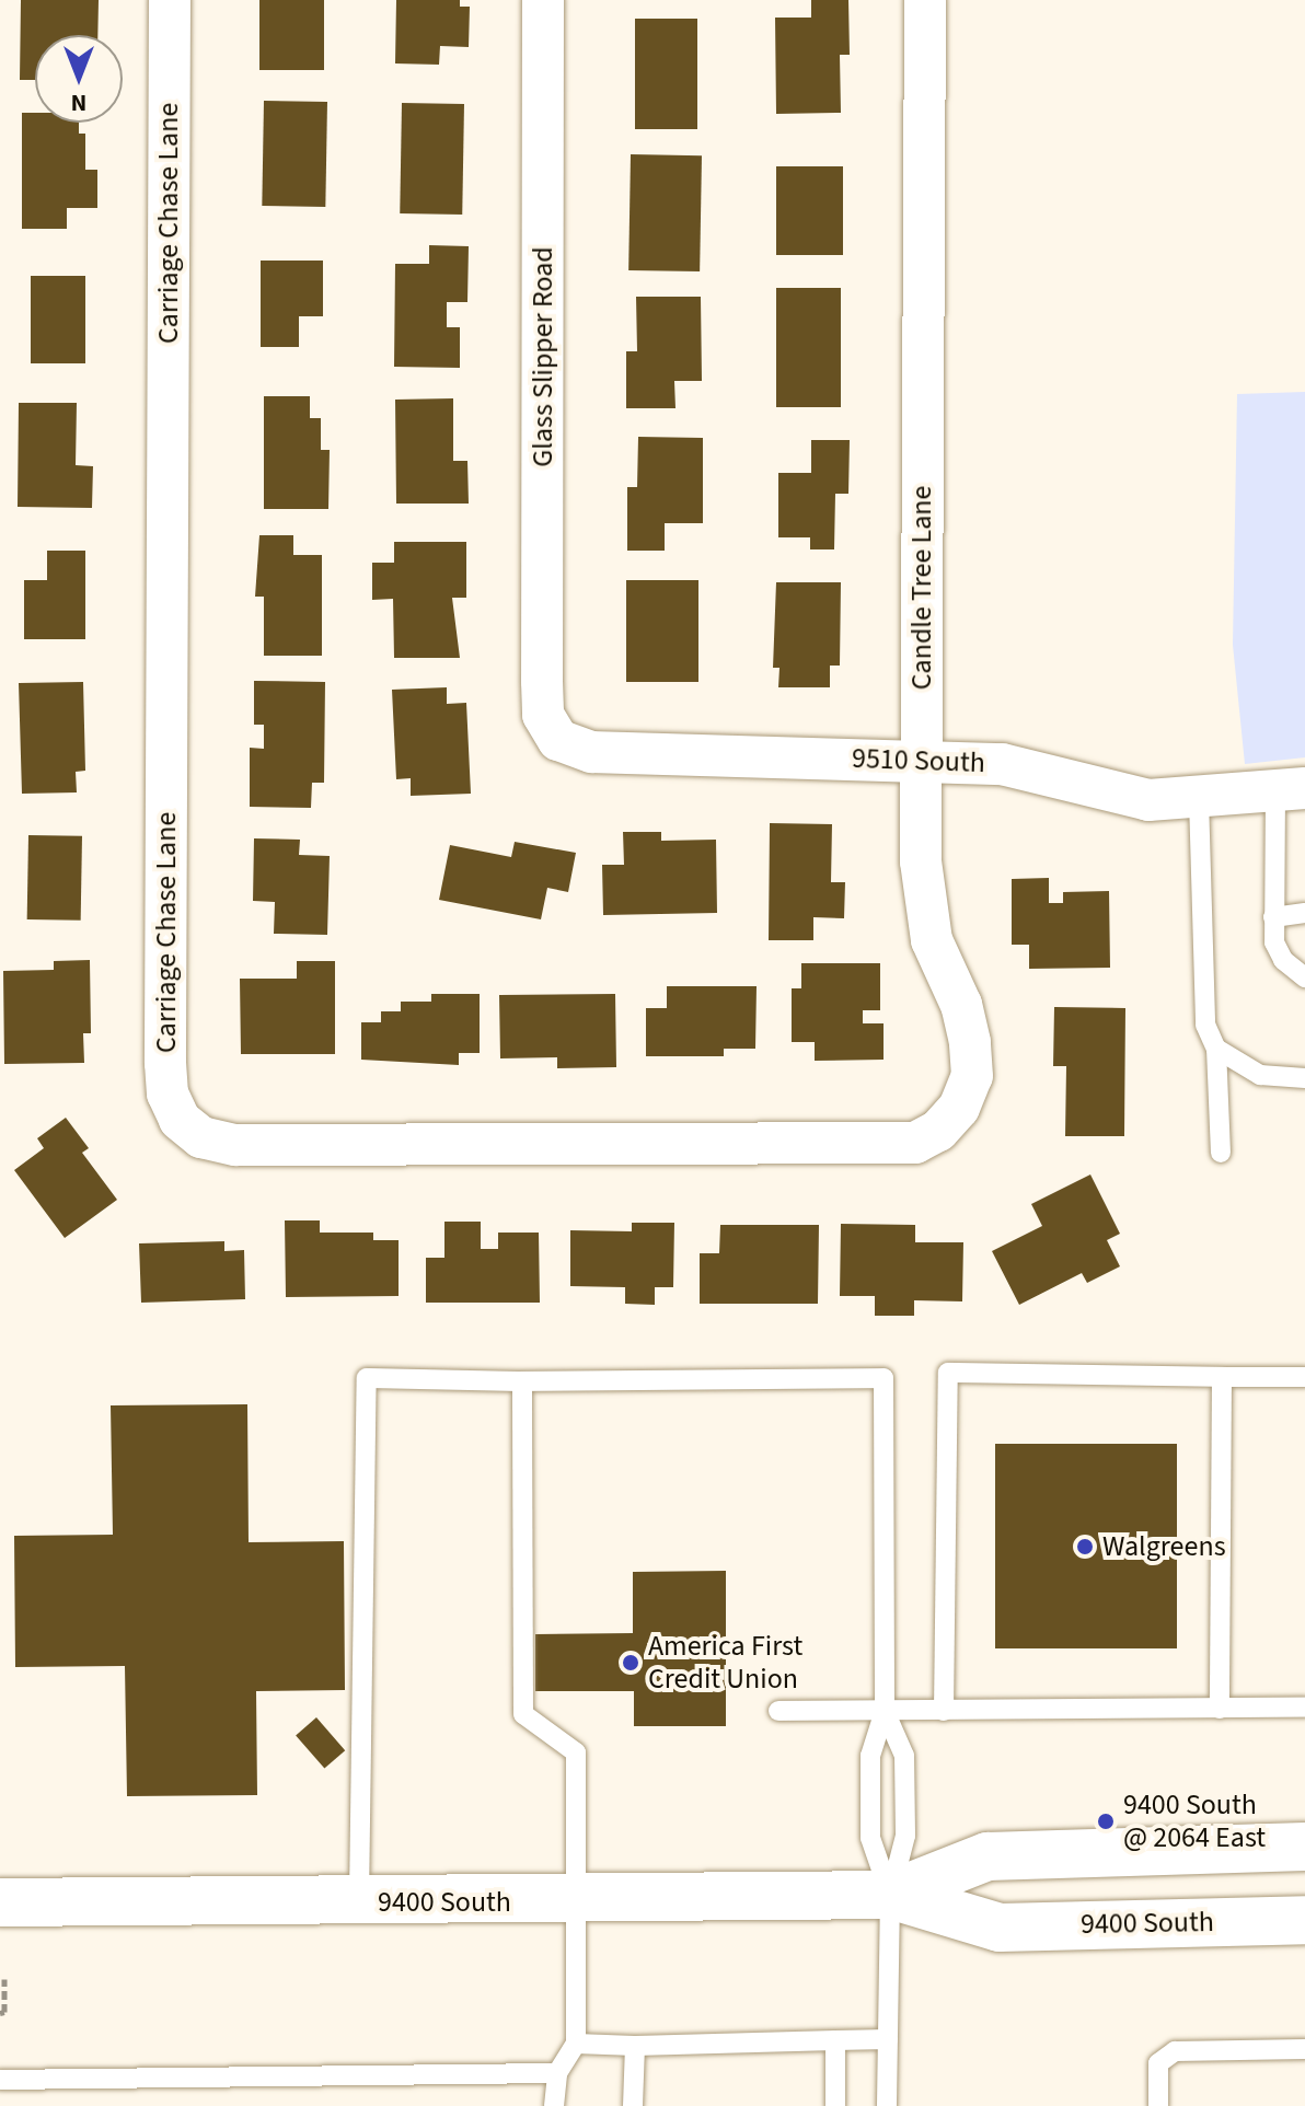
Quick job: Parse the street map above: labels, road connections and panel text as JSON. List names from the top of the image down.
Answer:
{
  "streets": {
    "main road": ["9400 South"],
    "street": [
      "Carriage Chase Lane",
      "Glass Slipper Road",
      "Candle Tree Lane",
      "9510 South"
    ]
  },
  "crossings": [
    ["Carriage Chase Lane", "Candle Tree Lane"],
    ["Glass Slipper Road", "9510 South"],
    ["Candle Tree Lane", "9510 South"]
  ],
  "places": ["Walgreens", "America First Credit Union", "9400 South @ 2064 East"],
  "north": "bottom"
}
